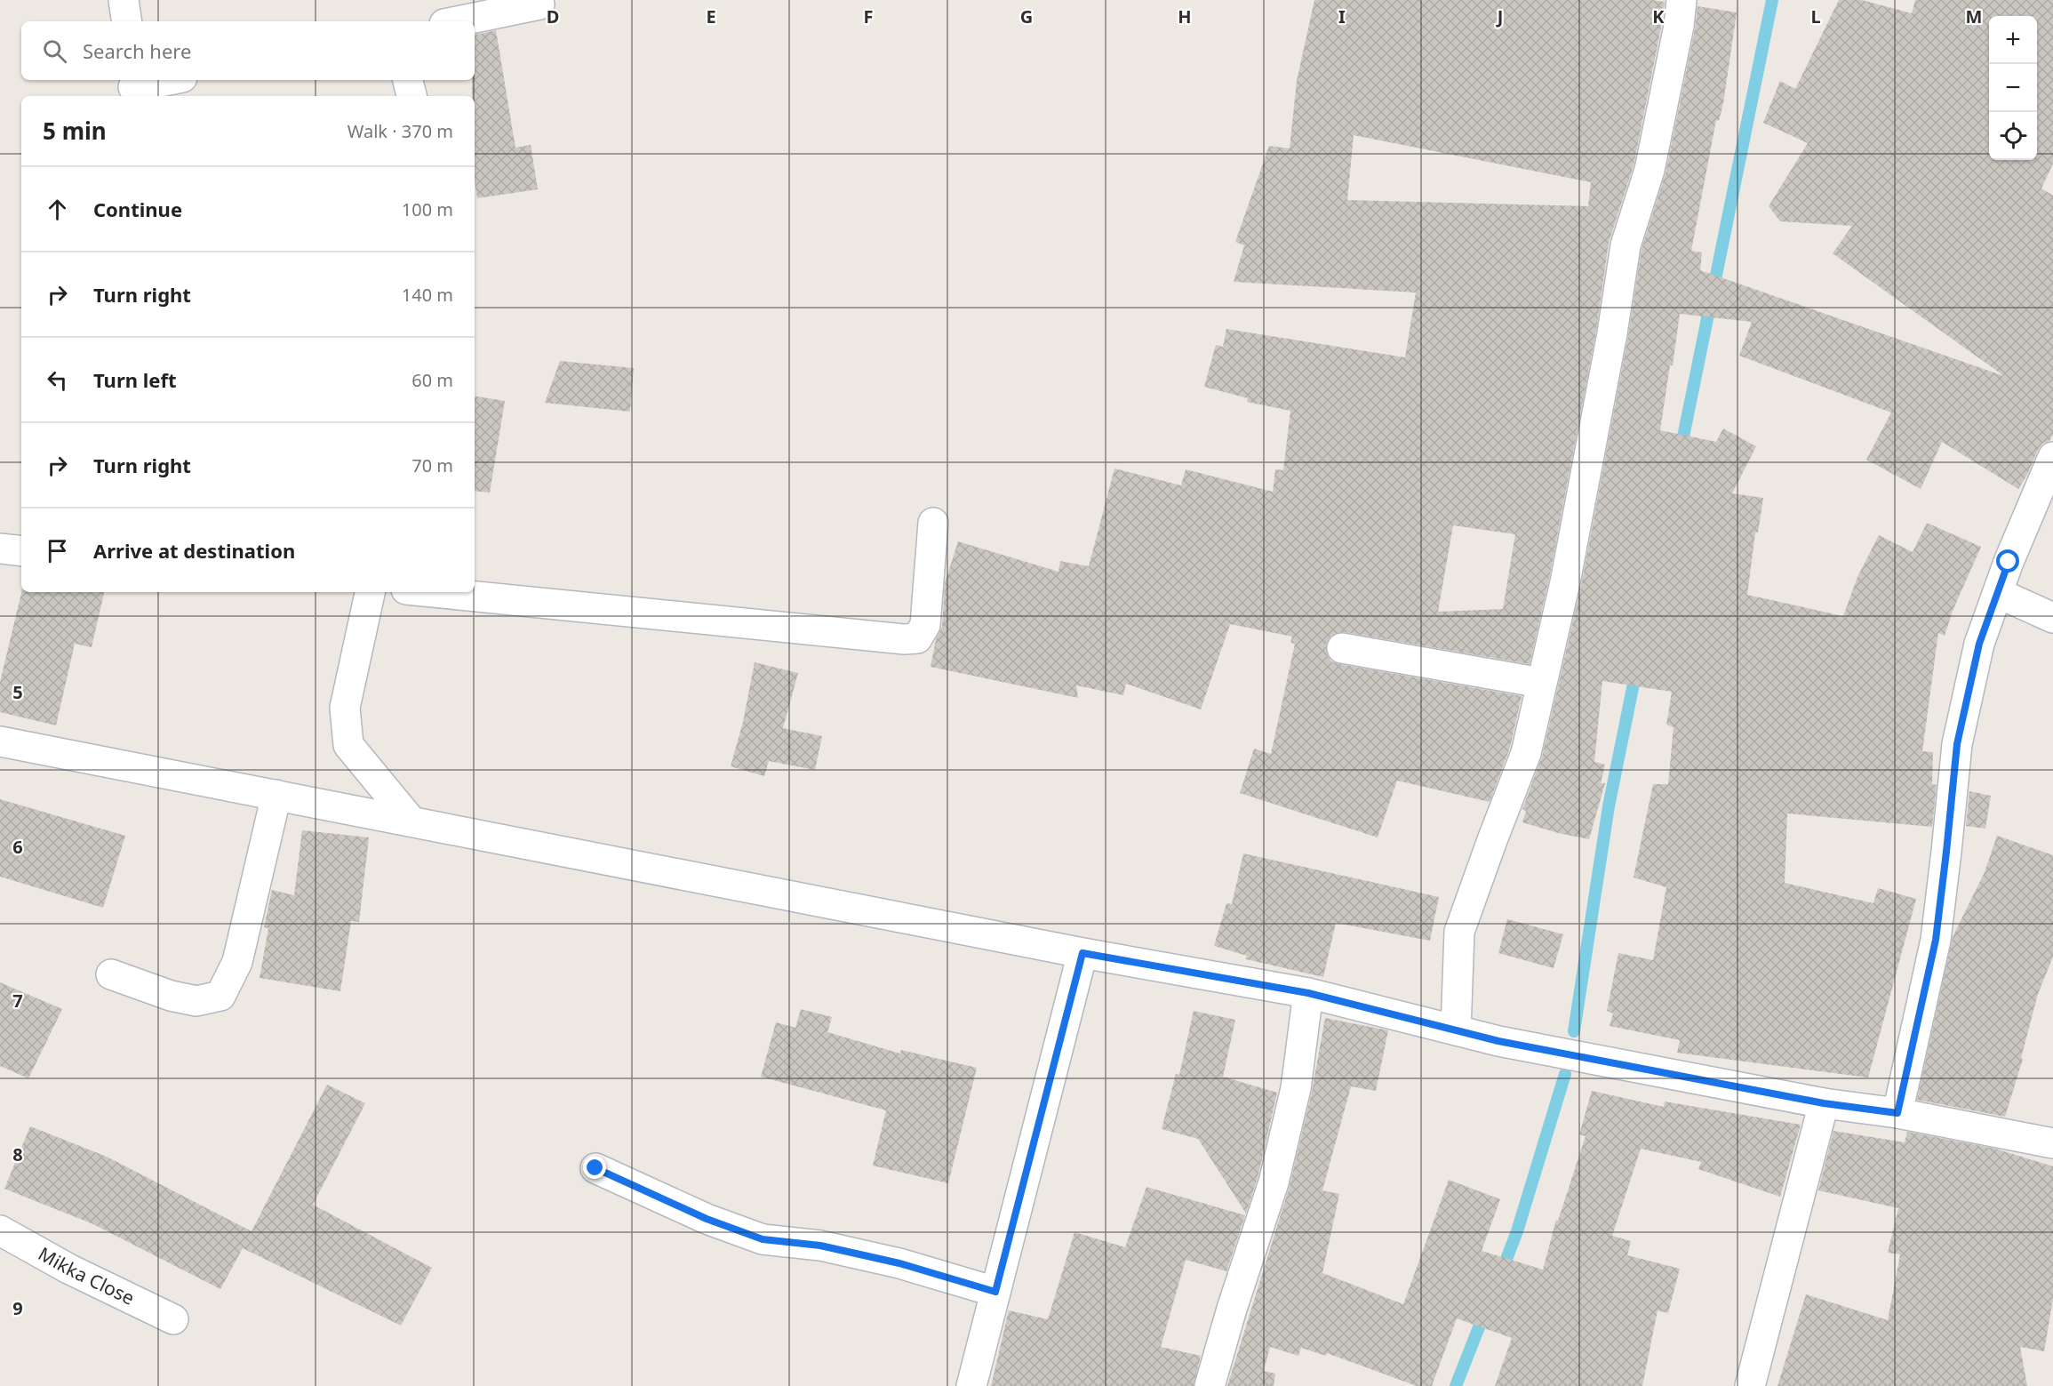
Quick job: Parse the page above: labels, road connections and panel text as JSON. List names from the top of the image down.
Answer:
{
  "streets": {
    "street": ["Mikka Close"]
  },
  "page": {
    "map_buttons": ["+", "−"],
    "search": "Search here",
    "heading": ["5 min", "Walk · 370 m"],
    "list": [
      ["Continue", "100 m"],
      ["Turn right", "140 m"],
      ["Turn left", "60 m"],
      ["Turn right", "70 m"],
      "Arrive at destination"
    ]
  },
  "grid": {
    "columns": [
      "D",
      "E",
      "F",
      "G",
      "H",
      "I",
      "J",
      "K",
      "L",
      "M"
    ],
    "rows": [
      "5",
      "6",
      "7",
      "8",
      "9"
    ]
  }
}
